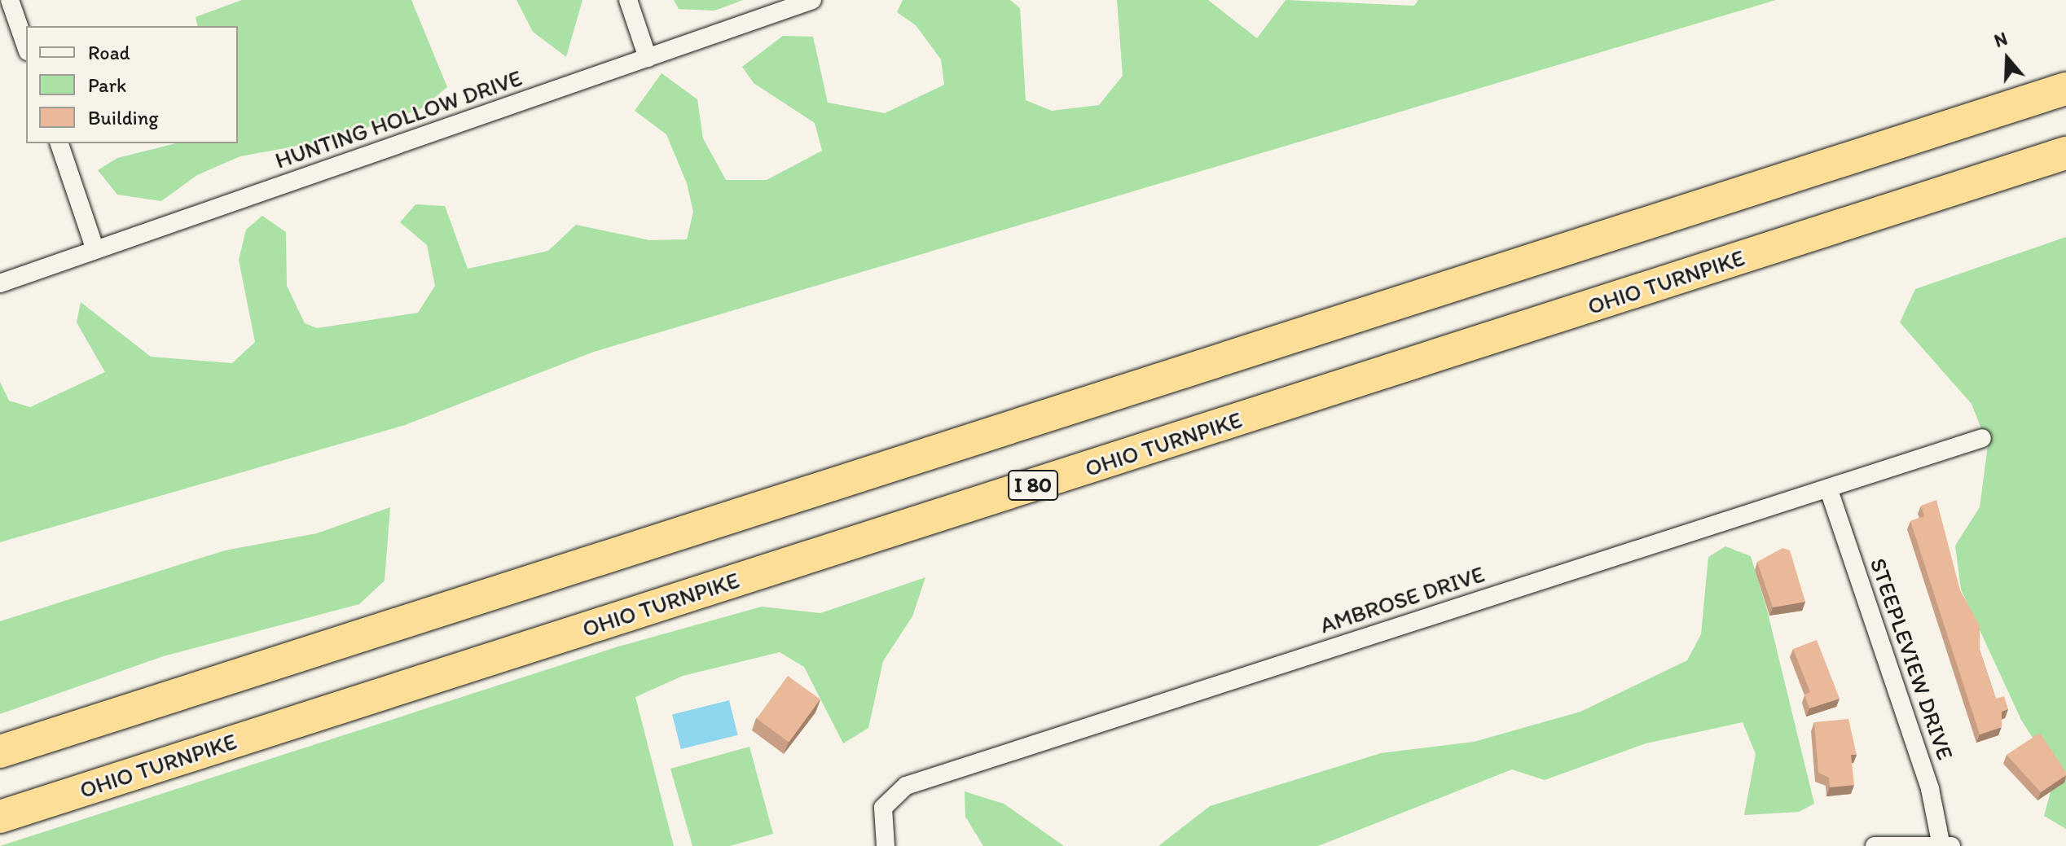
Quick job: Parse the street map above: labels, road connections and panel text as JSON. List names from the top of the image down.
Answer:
{
  "streets": {
    "highway": ["OHIO TURNPIKE", "I 80"],
    "street": ["HUNTING HOLLOW DRIVE", "AMBROSE DRIVE", "STEEPLEVIEW DRIVE"]
  },
  "crossings": [
    ["AMBROSE DRIVE", "STEEPLEVIEW DRIVE"]
  ],
  "legend": ["Road", "Park", "Building"],
  "north": "top"
}
